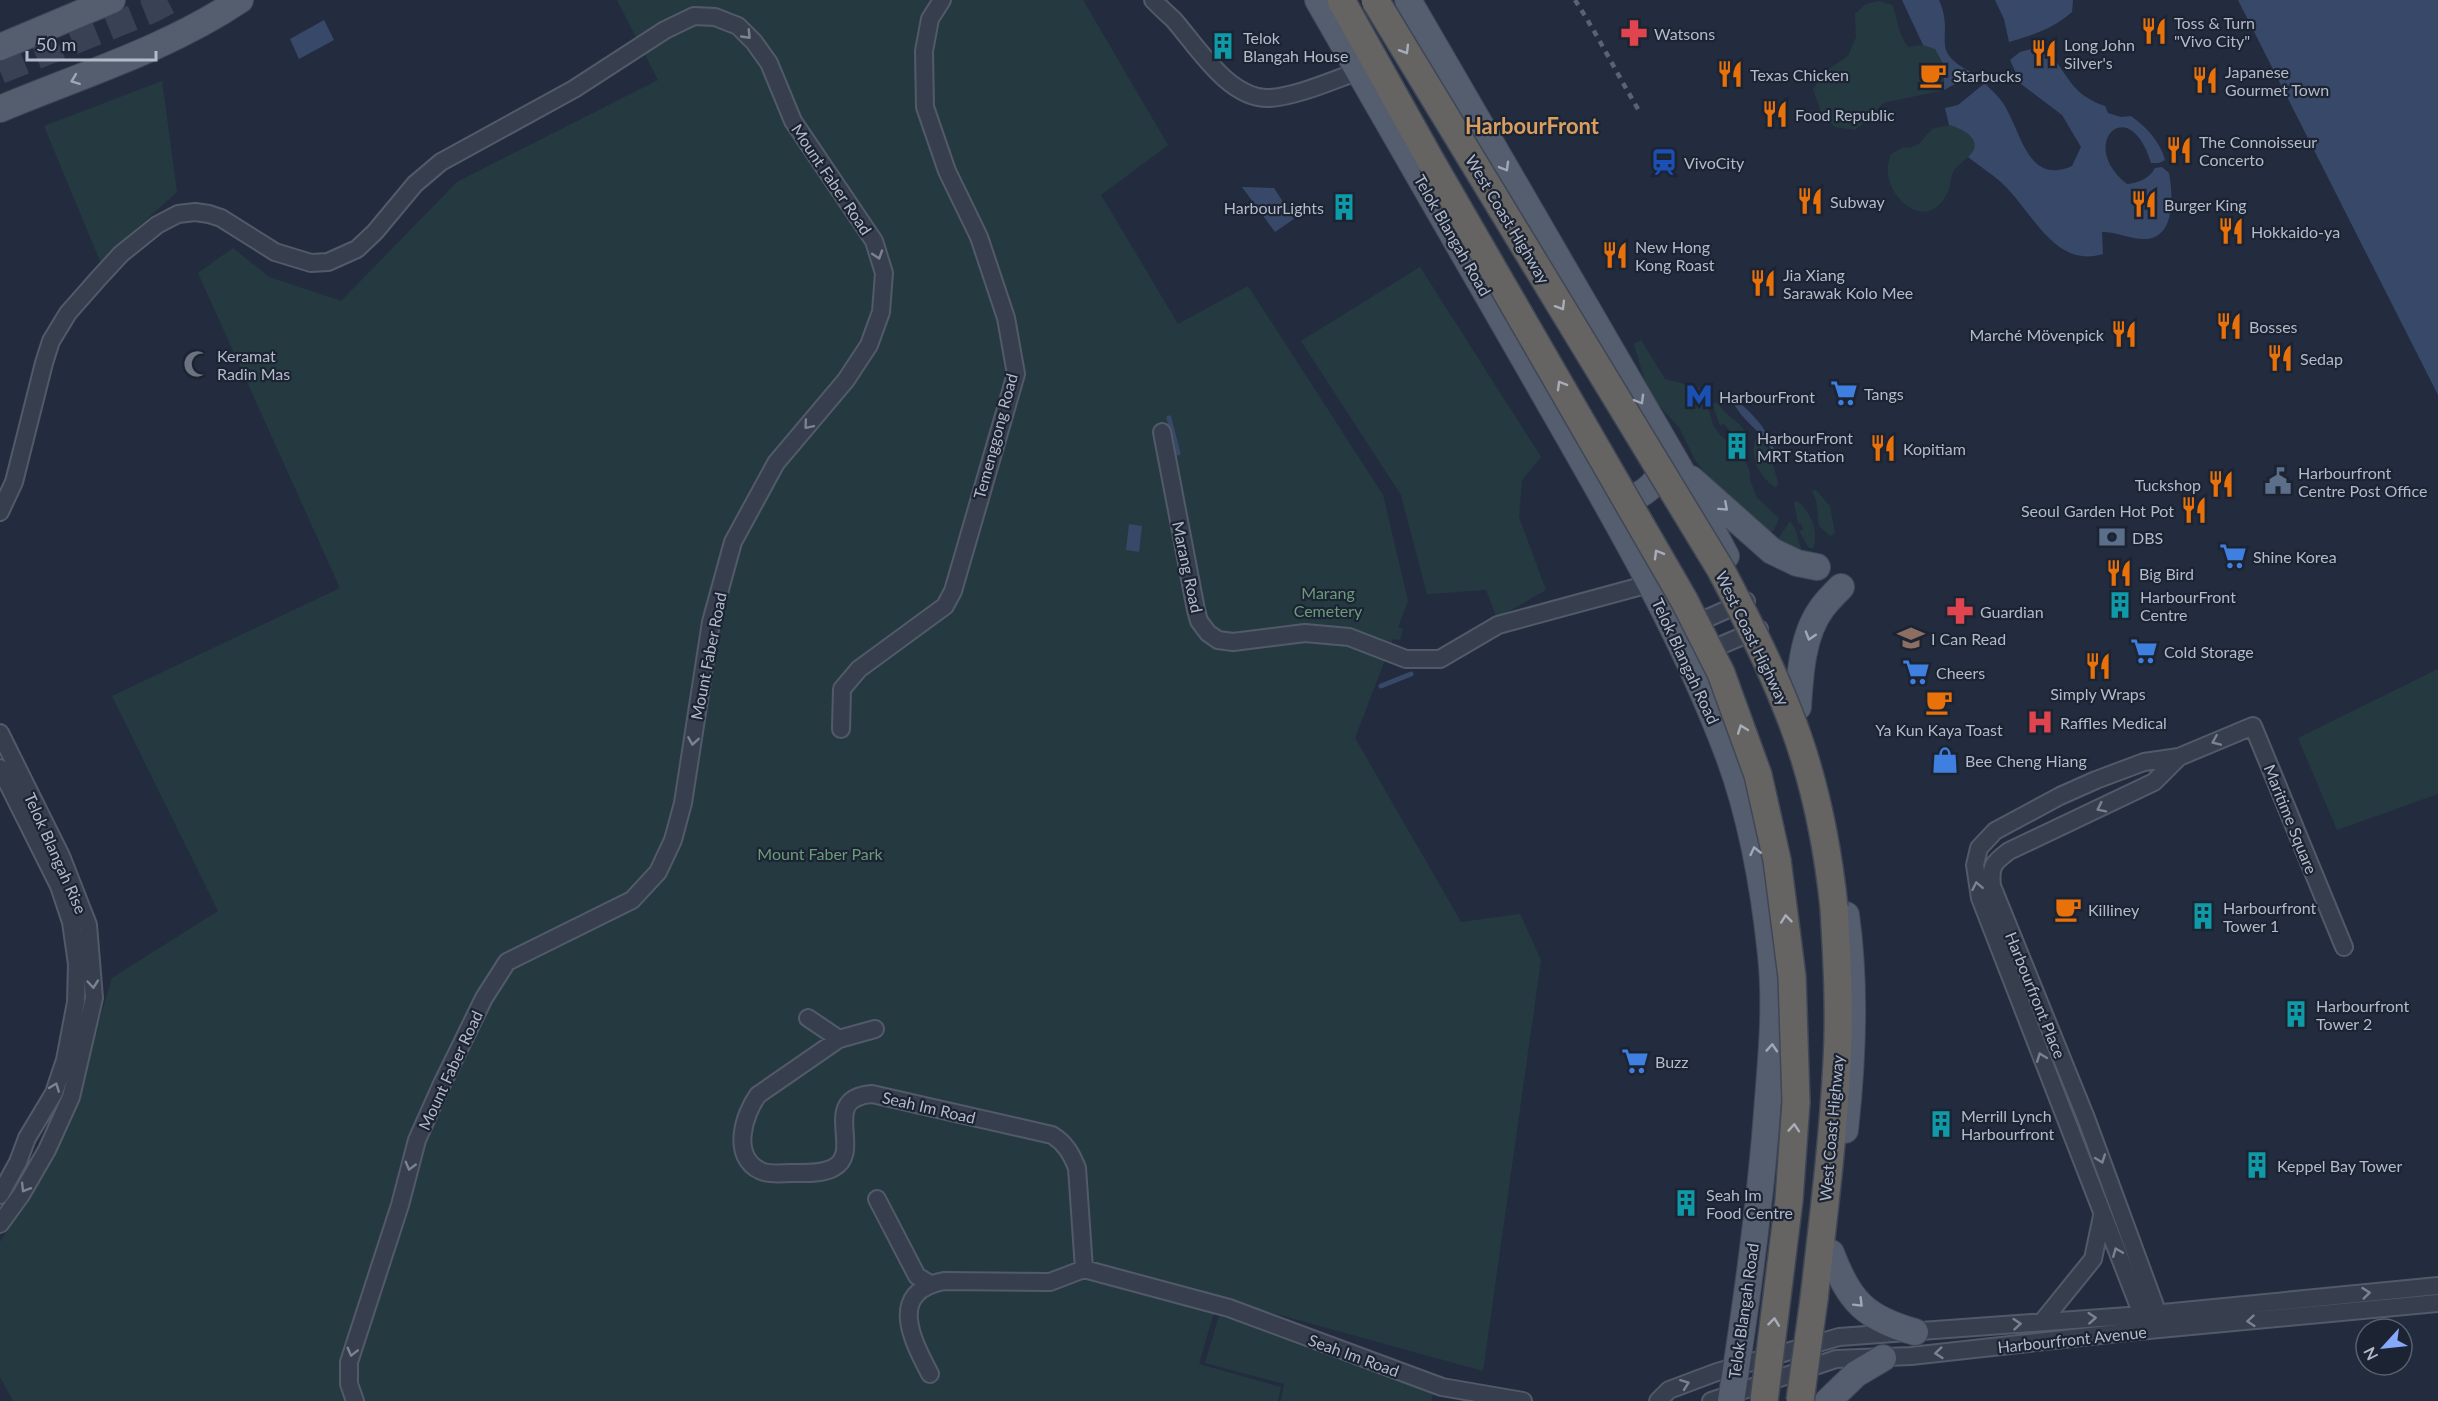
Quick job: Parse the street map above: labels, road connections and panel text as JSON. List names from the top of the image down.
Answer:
{
  "streets": {
    "highway": ["West Coast Highway"],
    "main road": ["Telok Blangah Road"],
    "street": [
      "Mount Faber Road",
      "Temenggong Road",
      "Marang Road",
      "Maritime Square",
      "Telok Blangah Rise",
      "Harbourfront Place",
      "Seah Im Road",
      "Harbourfront Avenue"
    ]
  },
  "crossings": [
    ["Telok Blangah Road", "Marang Road"],
    ["Telok Blangah Road", "Harbourfront Avenue"],
    ["Maritime Square", "Harbourfront Place"],
    ["Harbourfront Place", "Harbourfront Avenue"]
  ],
  "districts": ["HarbourFront"],
  "parks": ["Marang Cemetery", "Mount Faber Park"],
  "places": {
    "restaurant": [
      "Toss & Turn \"Vivo City\"",
      "Long John Silver's",
      "Texas Chicken",
      "Japanese Gourmet Town",
      "Food Republic",
      "The Connoisseur Concerto",
      "Subway",
      "Burger King",
      "Hokkaido-ya",
      "New Hong Kong Roast",
      "Jia Xiang Sarawak Kolo Mee",
      "Bosses",
      "Marché Mövenpick",
      "Sedap",
      "Kopitiam",
      "Tuckshop",
      "Seoul Garden Hot Pot",
      "Big Bird",
      "Simply Wraps"
    ],
    "pharmacy": ["Watsons", "Guardian"],
    "building": [
      "Telok Blangah House",
      "HarbourLights",
      "HarbourFront MRT Station",
      "HarbourFront Centre",
      "Harbourfront Tower 1",
      "Harbourfront Tower 2",
      "Merrill Lynch Harbourfront",
      "Keppel Bay Tower",
      "Seah Im Food Centre"
    ],
    "cafe": ["Starbucks", "Ya Kun Kaya Toast", "Killiney"],
    "station": ["VivoCity"],
    "mosque": ["Keramat Radin Mas"],
    "supermarket": [
      "Tangs",
      "Shine Korea",
      "Cold Storage",
      "Cheers",
      "Buzz"
    ],
    "metro station": ["HarbourFront"],
    "public building": ["Harbourfront Centre Post Office"],
    "bank": ["DBS"],
    "school or university": ["I Can Read"],
    "hospital": ["Raffles Medical"],
    "shop": ["Bee Cheng Hiang"]
  },
  "scale_bar": "50 m",
  "north": "bottom left"
}
